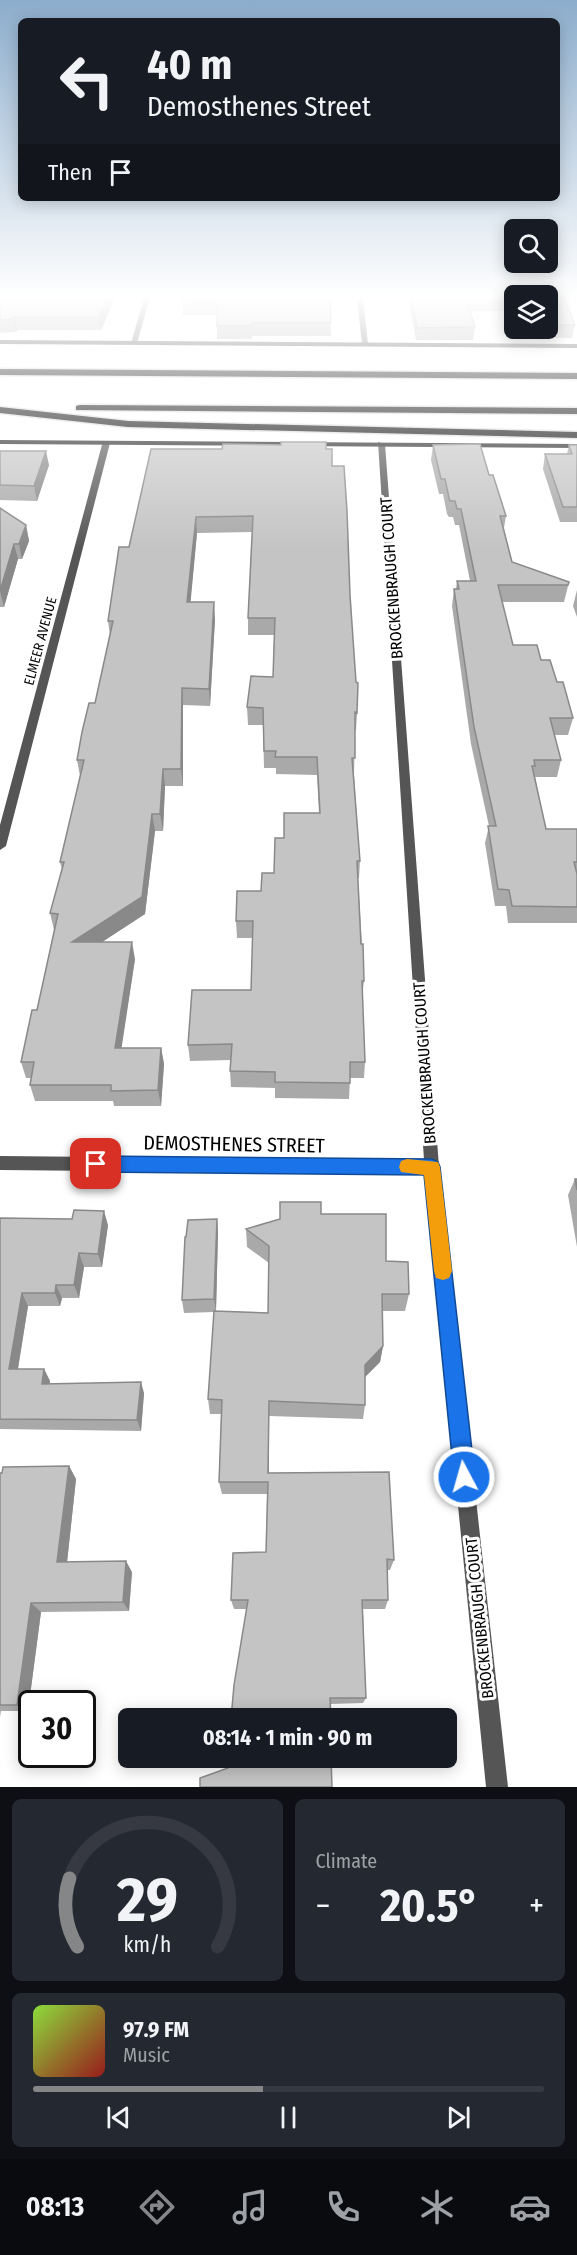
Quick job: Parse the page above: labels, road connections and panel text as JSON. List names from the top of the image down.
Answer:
{
  "streets": {
    "street": ["BROCKENBRAUGH COURT", "ELMEER AVENUE", "DEMOSTHENES STREET"]
  },
  "crossings": [
    ["BROCKENBRAUGH COURT", "DEMOSTHENES STREET"]
  ],
  "page": {
    "turn": ["40 m", "Demosthenes Street"],
    "then": "Then",
    "limit": "30",
    "trip": "08:14 · 1 min · 90 m",
    "tile": "Climate",
    "heat": ["−", "20.5°", "+"],
    "song": ["97.9 FM", "Music"],
    "tabs": "08:13",
    "gauge": ["29", "km/h"]
  }
}
